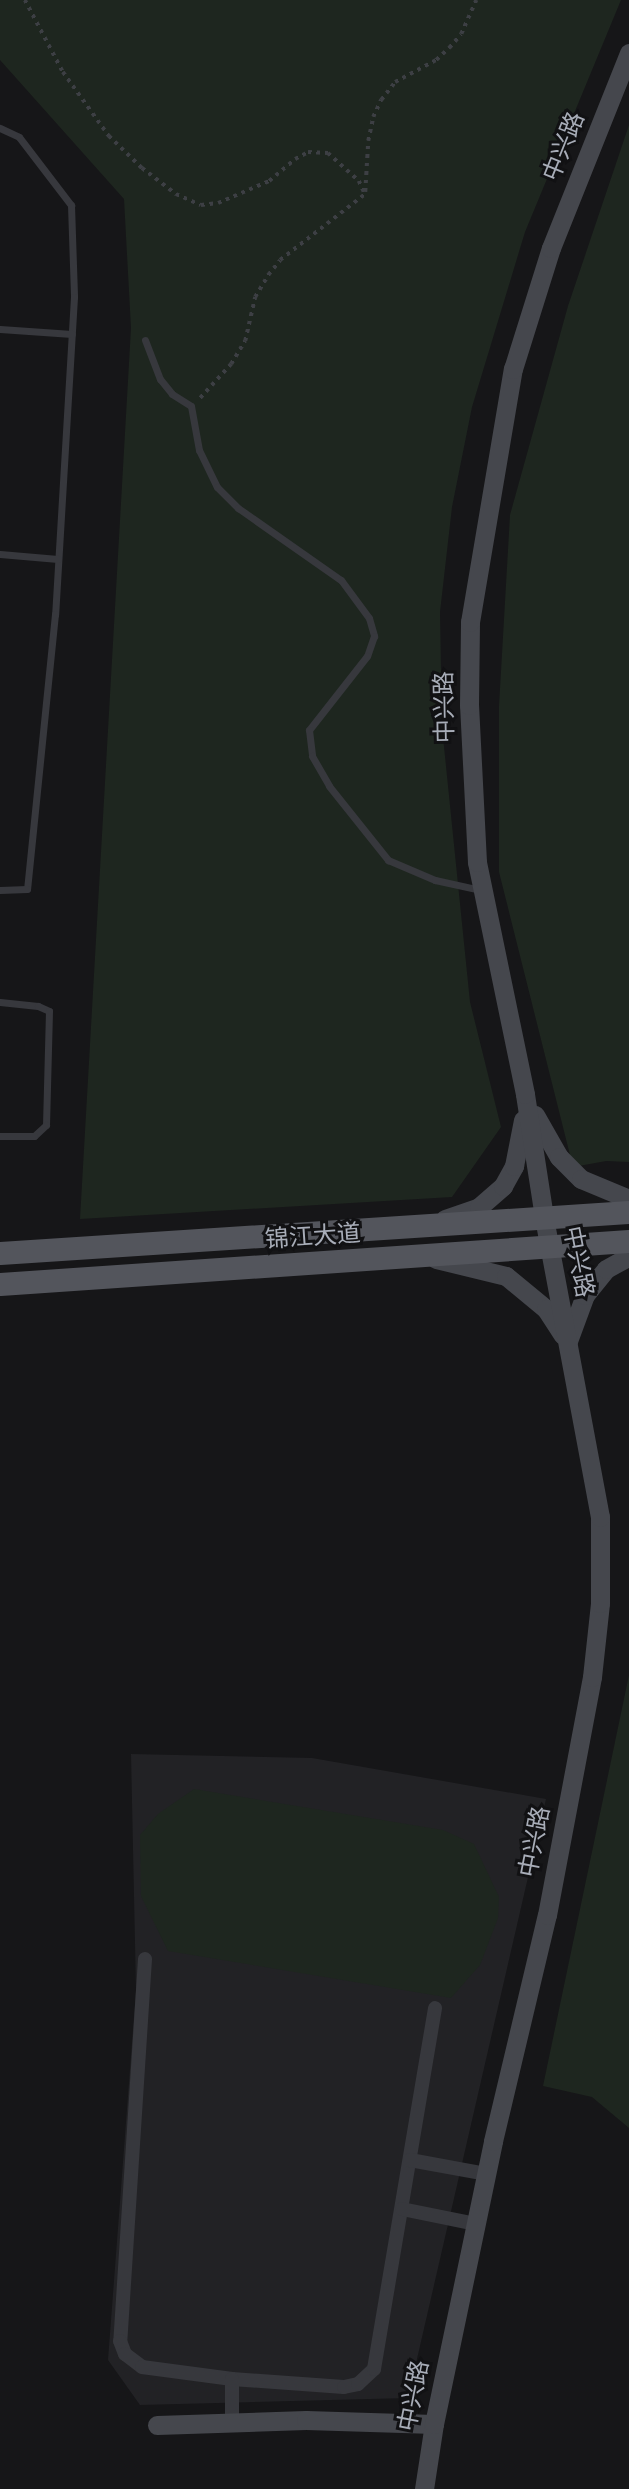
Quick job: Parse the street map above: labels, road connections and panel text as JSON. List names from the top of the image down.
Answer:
{
  "streets": {
    "main road": ["中兴路", "锦江大道"]
  },
  "crossings": [
    ["中兴路", "锦江大道"]
  ]
}
